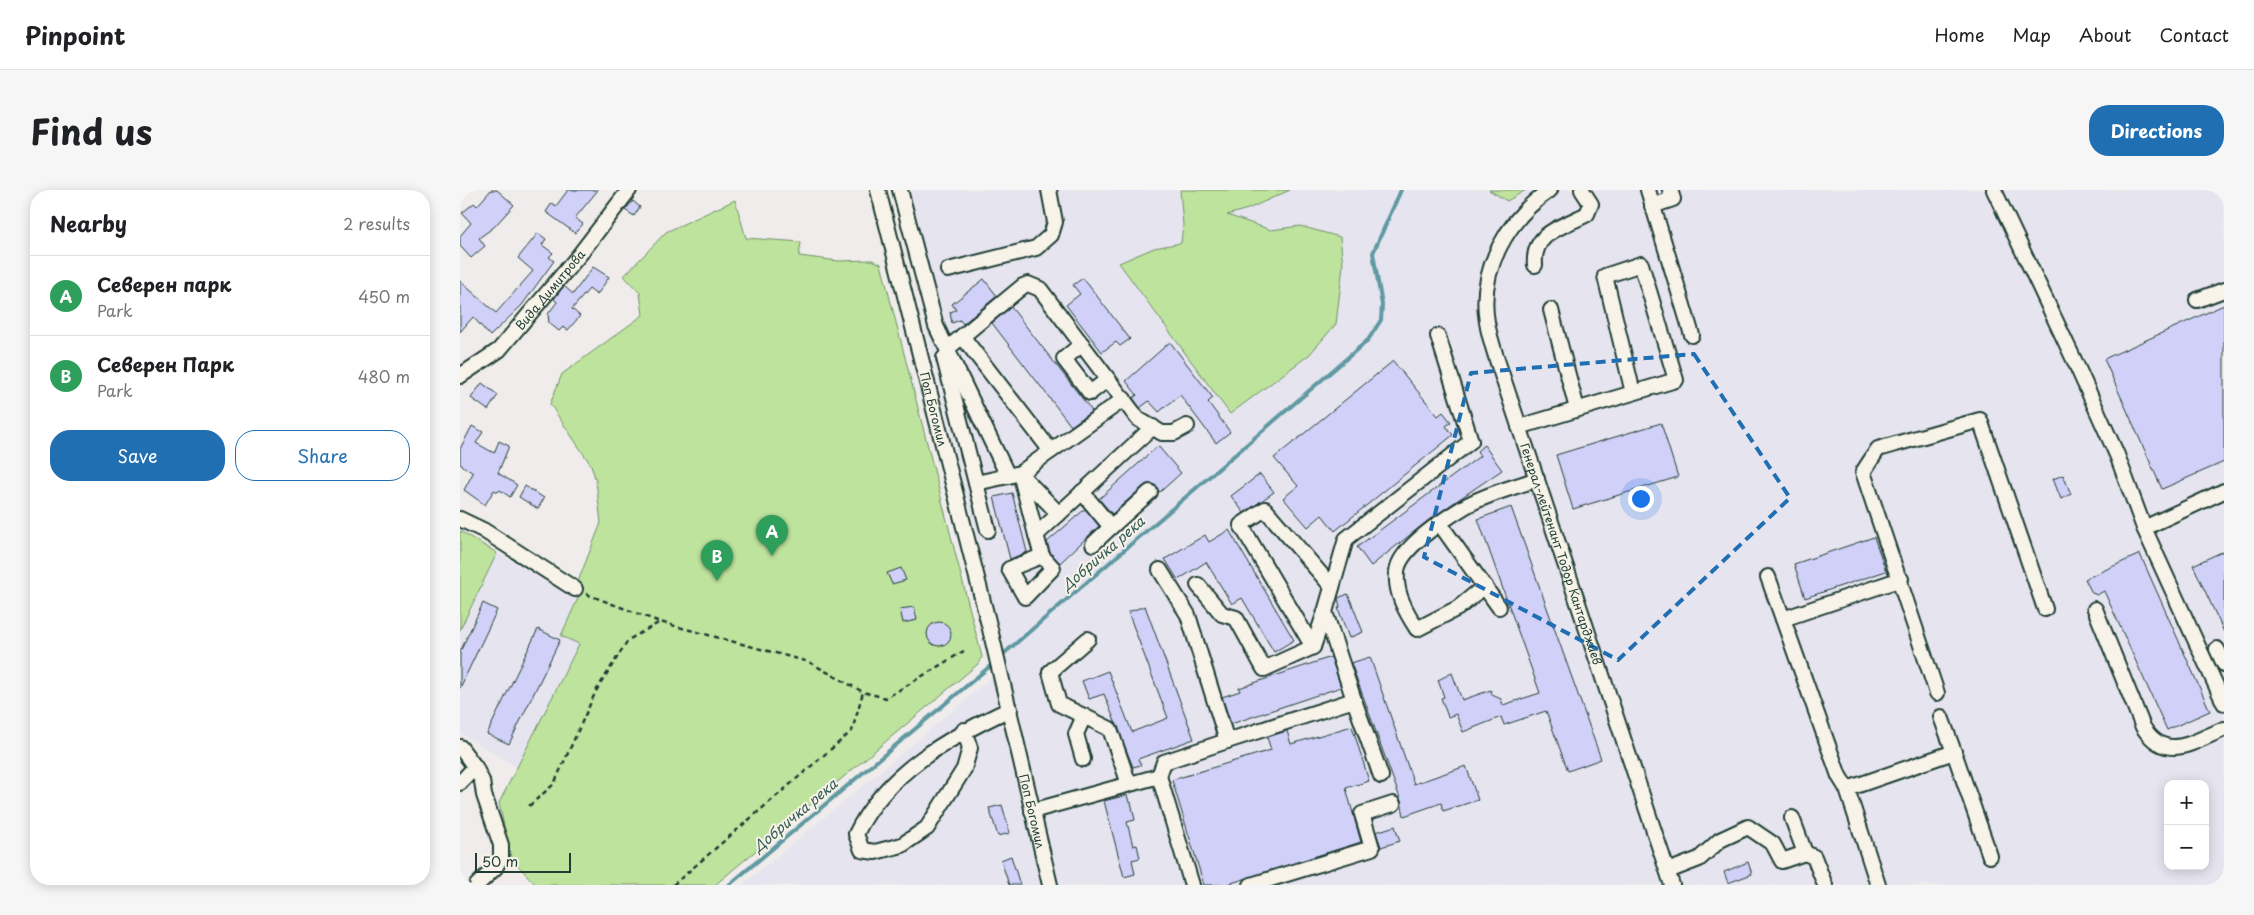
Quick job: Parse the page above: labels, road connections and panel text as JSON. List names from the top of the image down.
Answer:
{
  "streets": {
    "street": ["Вида Димитрова", "Поп Богомил", "Генерал-лейтенант Тодор Кантарджиев"]
  },
  "water": ["Добричка река"],
  "scale_bar": "50 m",
  "page": {
    "header": "Pinpoint",
    "nav": [
      "Home",
      "Map",
      "About",
      "Contact"
    ],
    "title": "Find us",
    "buttons": [
      "Directions",
      ["Save", "Share"]
    ],
    "heading": ["Nearby", "2 results"],
    "list": [
      {
        "mark": "A",
        "name": "Северен парк",
        "note": "Park",
        "value": "450 m"
      },
      {
        "mark": "B",
        "name": "Северен Парк",
        "note": "Park",
        "value": "480 m"
      }
    ],
    "pins": ["A", "B"],
    "map_buttons": ["+", "−"],
    "scale": "50 m"
  }
}
